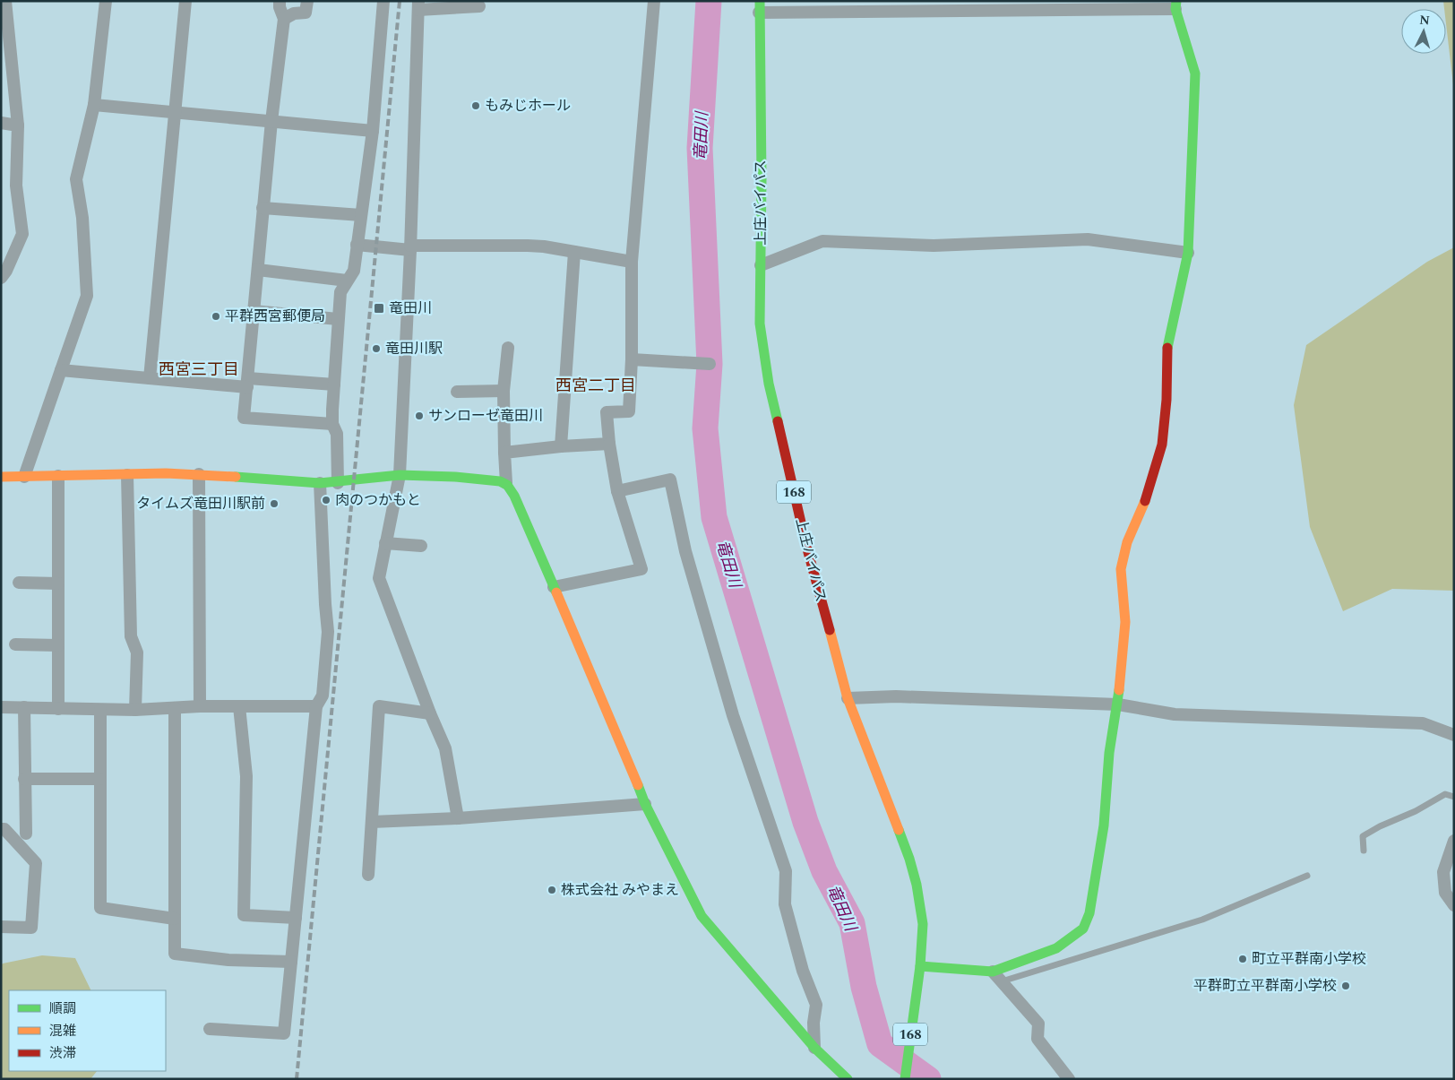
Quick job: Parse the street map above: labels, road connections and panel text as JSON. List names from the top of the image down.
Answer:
{
  "streets": {
    "main road": ["上庄バイパス", "168"]
  },
  "districts": ["西宮三丁目", "西宮二丁目"],
  "water": ["竜田川"],
  "places": {
    "other": [
      "もみじホール",
      "平群西宮郵便局",
      "竜田川駅",
      "サンローゼ竜田川",
      "肉のつかもと",
      "タイムズ竜田川駅前",
      "株式会社 みやまえ",
      "町立平群南小学校",
      "平群町立平群南小学校"
    ],
    "transit": ["竜田川"]
  },
  "legend": ["順調", "混雑", "渋滞"],
  "north": "top"
}
